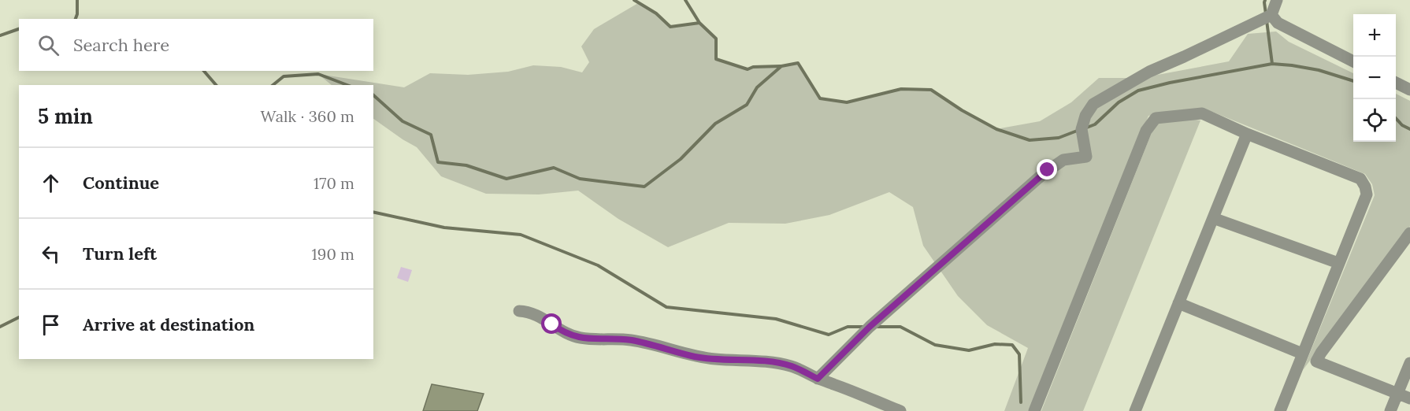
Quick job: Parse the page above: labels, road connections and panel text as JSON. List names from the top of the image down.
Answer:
{
  "page": {
    "map_buttons": ["+", "−"],
    "search": "Search here",
    "heading": ["5 min", "Walk · 360 m"],
    "list": [
      ["Continue", "170 m"],
      ["Turn left", "190 m"],
      "Arrive at destination"
    ]
  }
}
